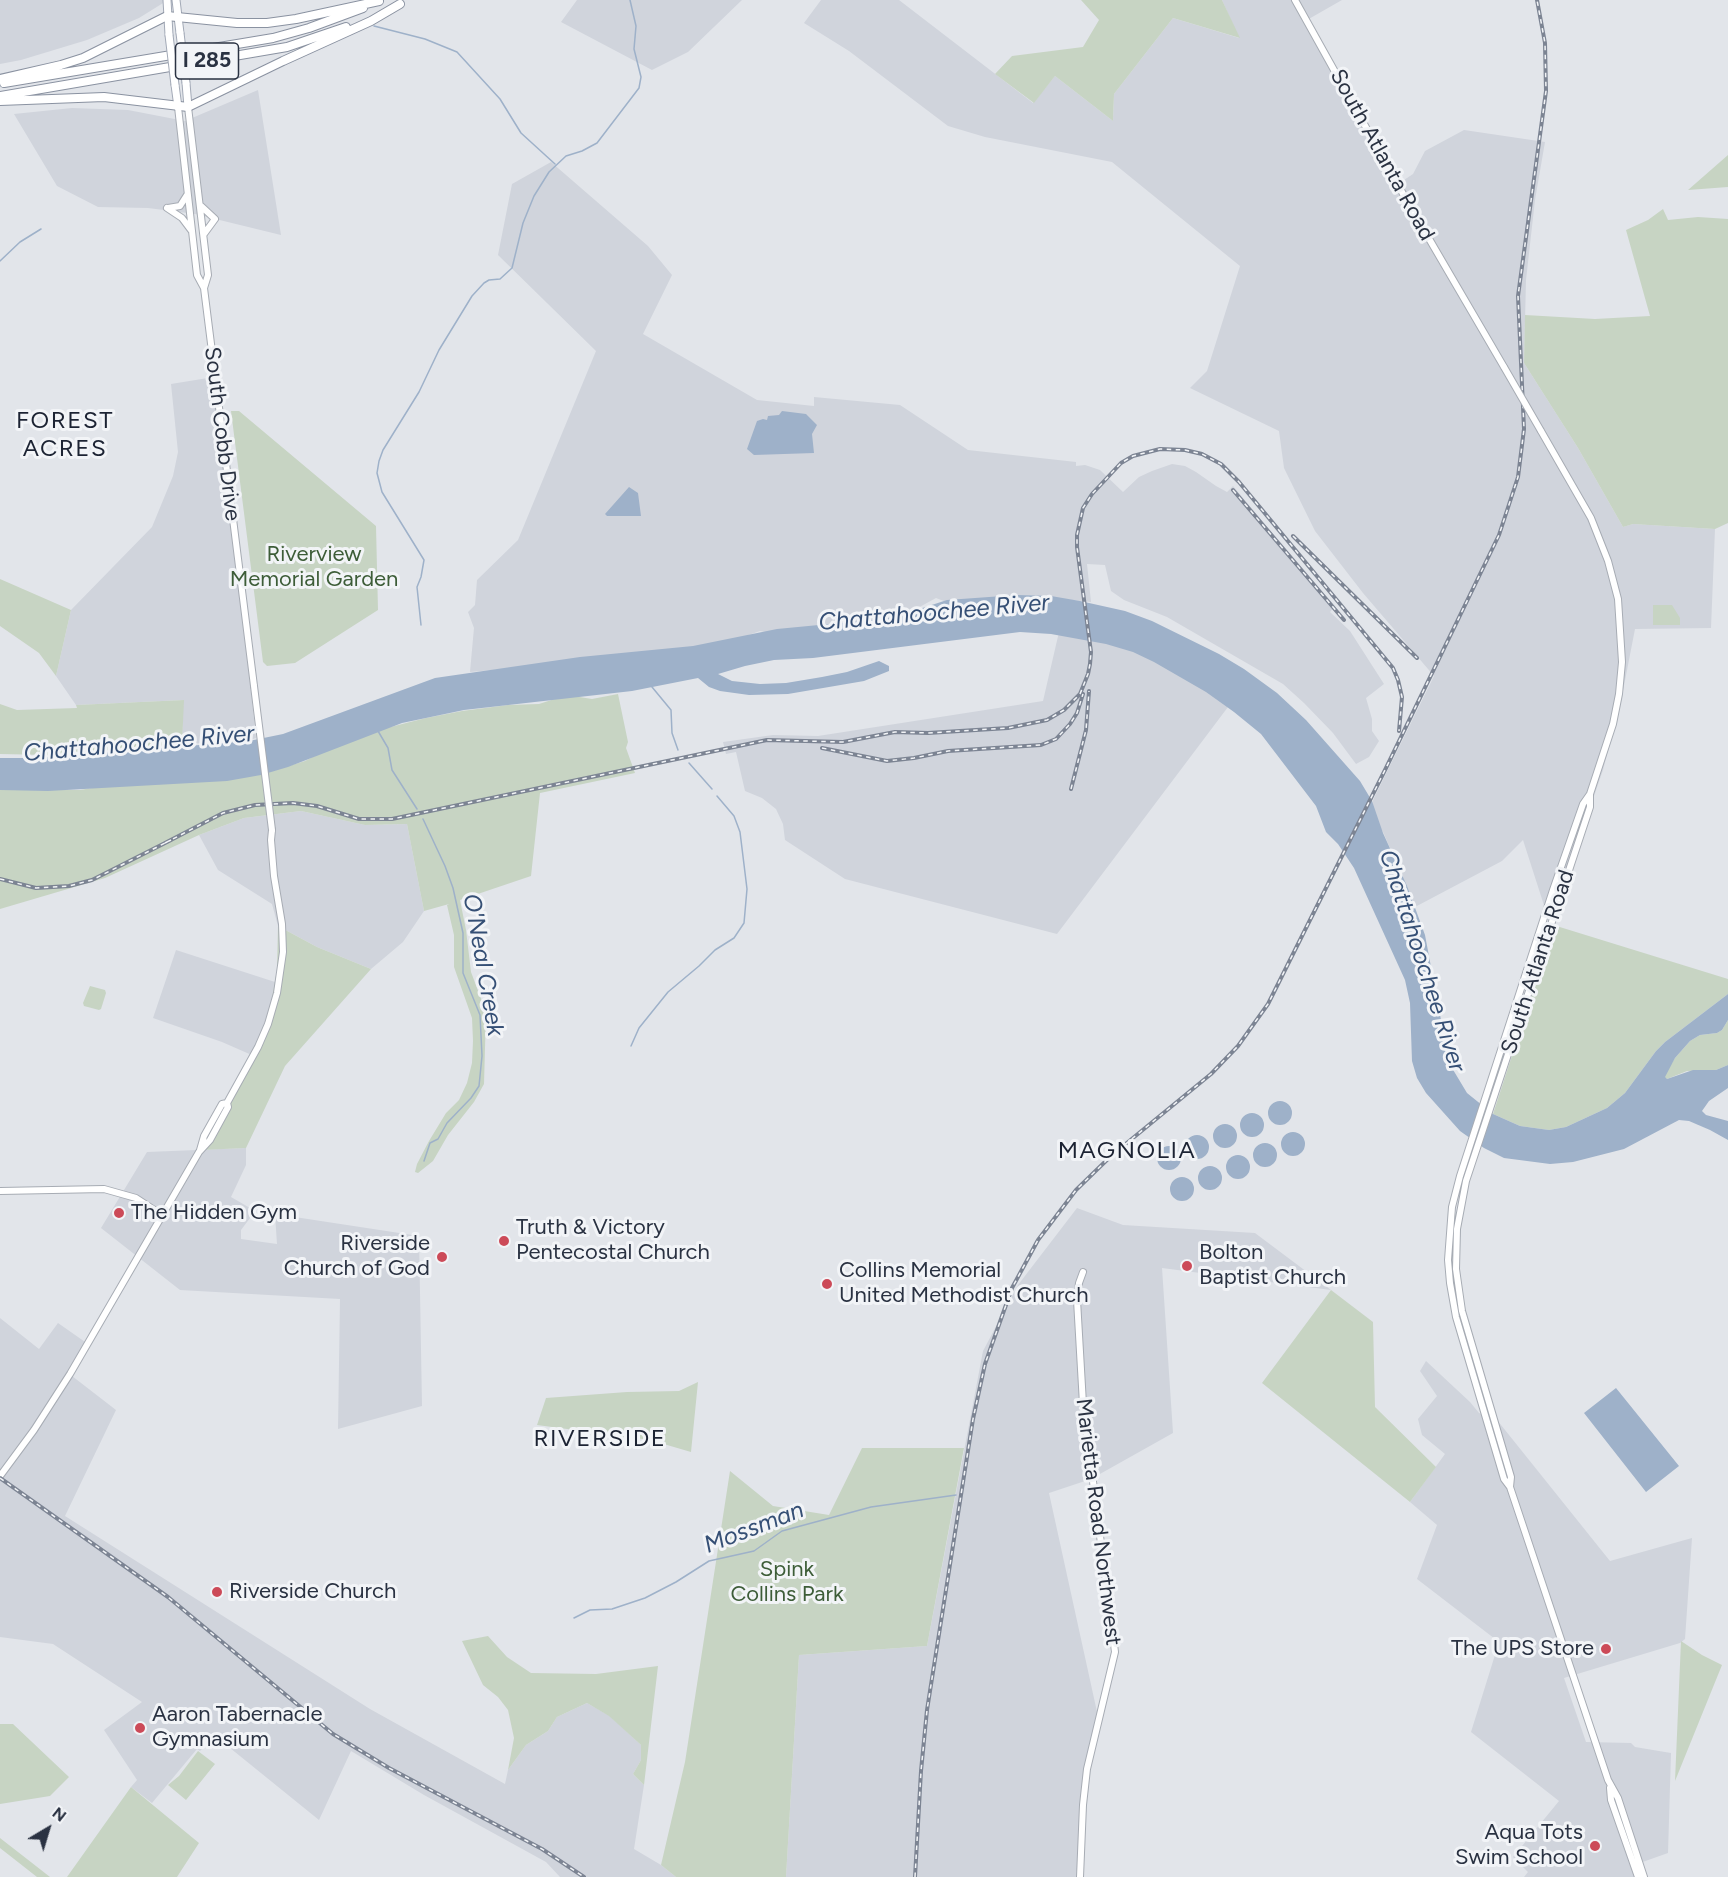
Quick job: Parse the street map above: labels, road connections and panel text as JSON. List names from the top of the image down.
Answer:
{
  "streets": {
    "highway": ["I 285"],
    "main road": ["South Atlanta Road", "South Cobb Drive", "Marietta Road Northwest"]
  },
  "districts": ["FOREST ACRES", "MAGNOLIA", "RIVERSIDE"],
  "water": ["Chattahoochee River", "O'Neal Creek", "Mossman"],
  "parks": ["Riverview Memorial Garden", "Spink Collins Park"],
  "places": [
    "The Hidden Gym",
    "Truth & Victory Pentecostal Church",
    "Riverside Church of God",
    "Bolton Baptist Church",
    "Collins Memorial United Methodist Church",
    "Riverside Church",
    "The UPS Store",
    "Aaron Tabernacle Gymnasium",
    "Aqua Tots Swim School"
  ],
  "north": "top right"
}
